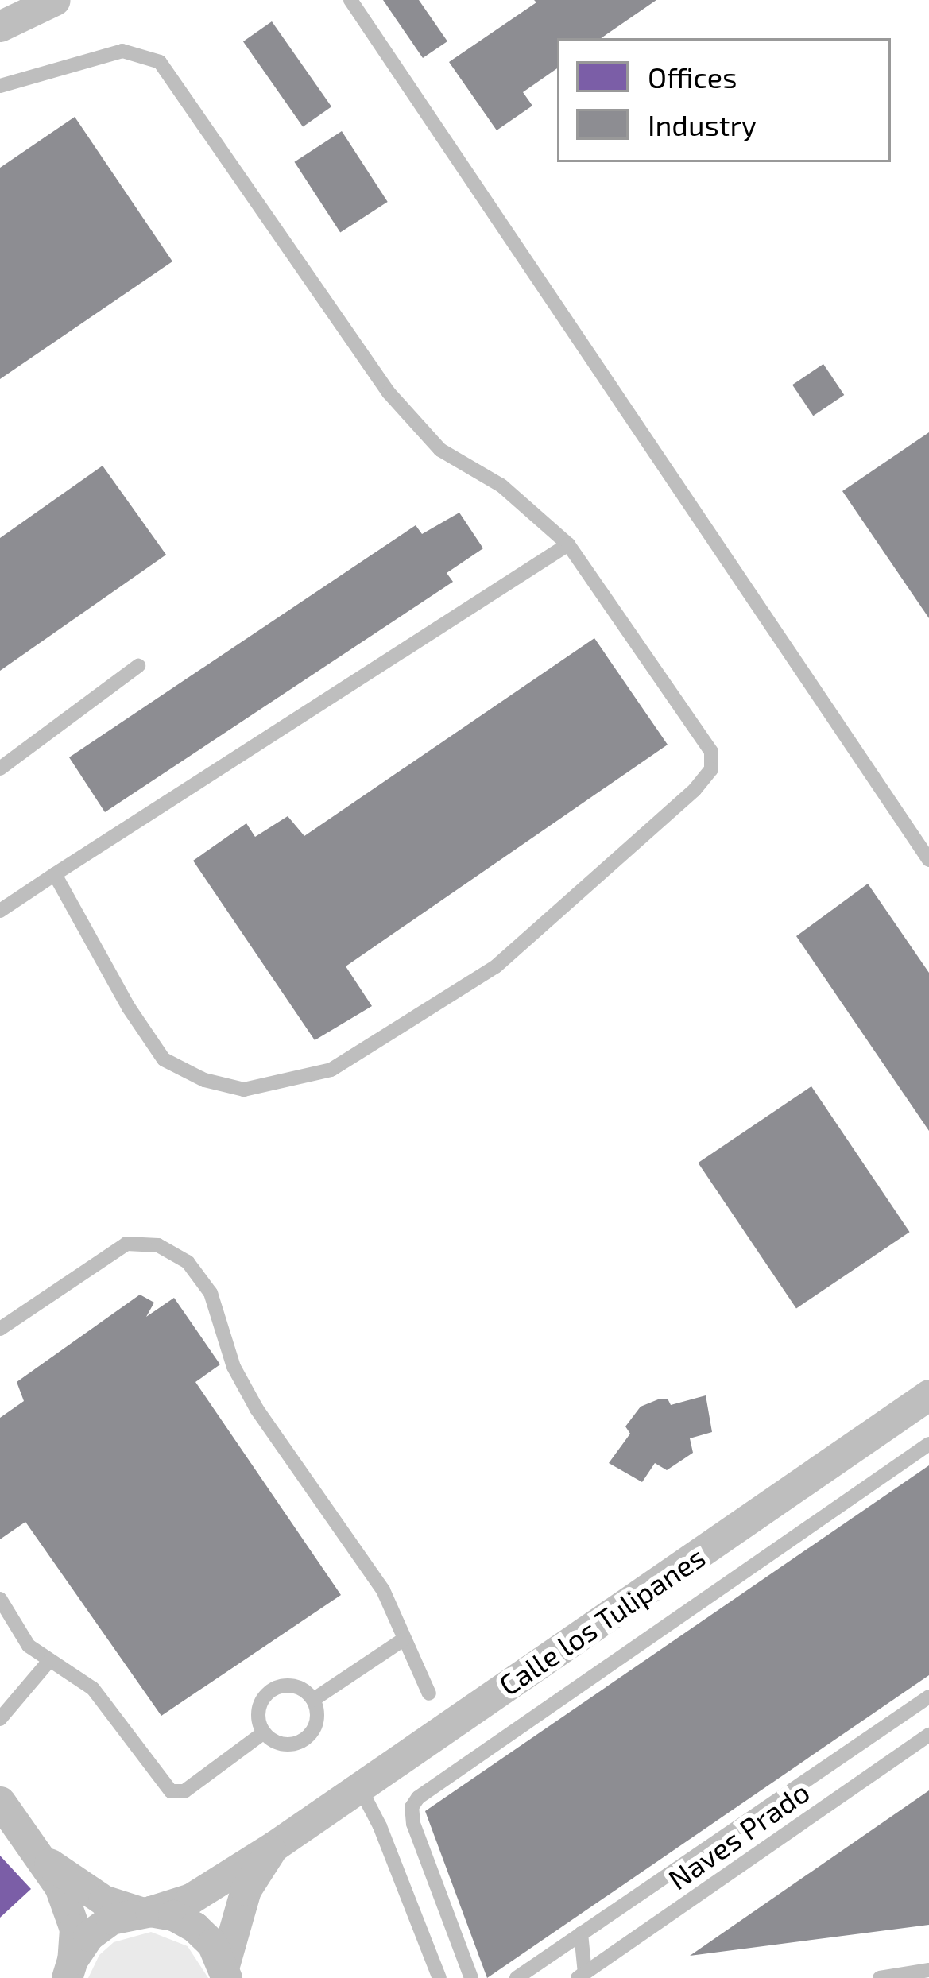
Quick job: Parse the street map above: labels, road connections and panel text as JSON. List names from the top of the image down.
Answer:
{
  "streets": {
    "street": ["Calle los Tulipanes"],
    "lane": ["Naves Prado"]
  },
  "legend": ["Offices", "Industry"]
}
